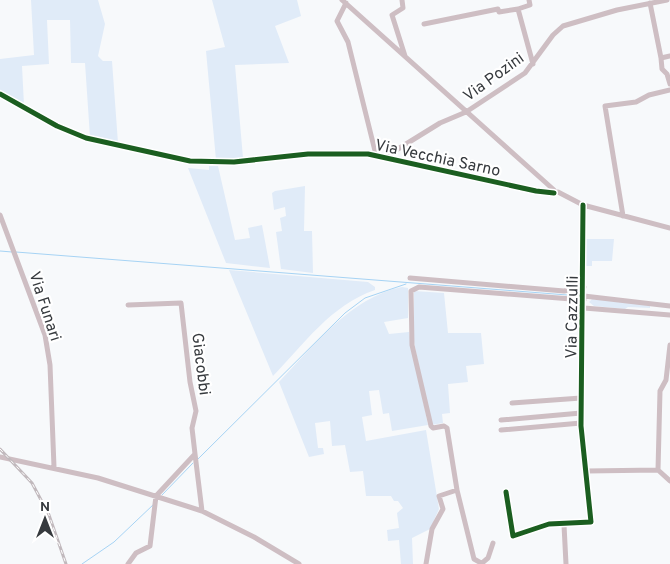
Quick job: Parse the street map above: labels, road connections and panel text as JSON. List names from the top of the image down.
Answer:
{
  "streets": {
    "street": [
      "Via Pozini",
      "Via Vecchia Sarno",
      "Via Funari",
      "Via Cazzulli",
      "Giacobbi"
    ]
  },
  "crossings": [
    ["Via Pozini", "Via Vecchia Sarno"]
  ],
  "north": "top"
}
